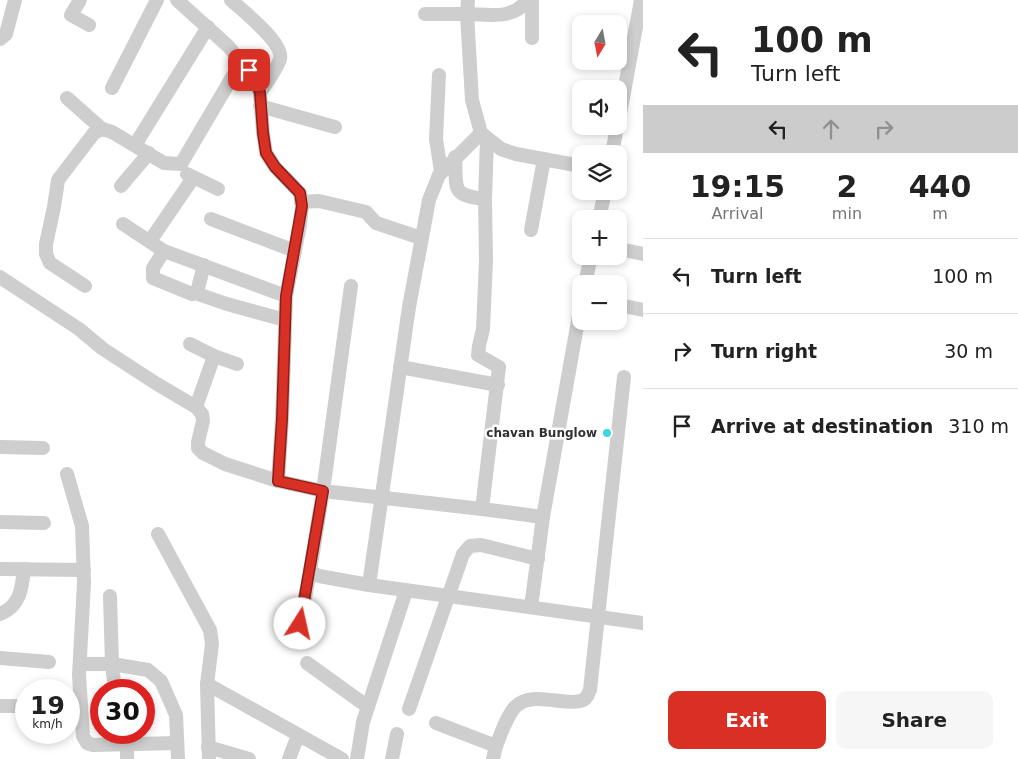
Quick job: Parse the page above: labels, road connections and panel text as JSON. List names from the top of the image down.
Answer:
{
  "places": ["chavan Bunglow"],
  "north": "bottom",
  "page": {
    "turn": ["100 m", "Turn left"],
    "map_buttons": ["+", "−"],
    "eta": [
      "19:15",
      "Arrival",
      "2",
      "min",
      "440",
      "m"
    ],
    "list": [
      {
        "name": "Turn left",
        "value": "100 m"
      },
      {
        "name": "Turn right",
        "value": "30 m"
      },
      {
        "name": "Arrive at destination",
        "value": "310 m"
      }
    ],
    "speed": "19 km/h",
    "limit": "30",
    "buttons": ["Exit", "Share"]
  }
}
